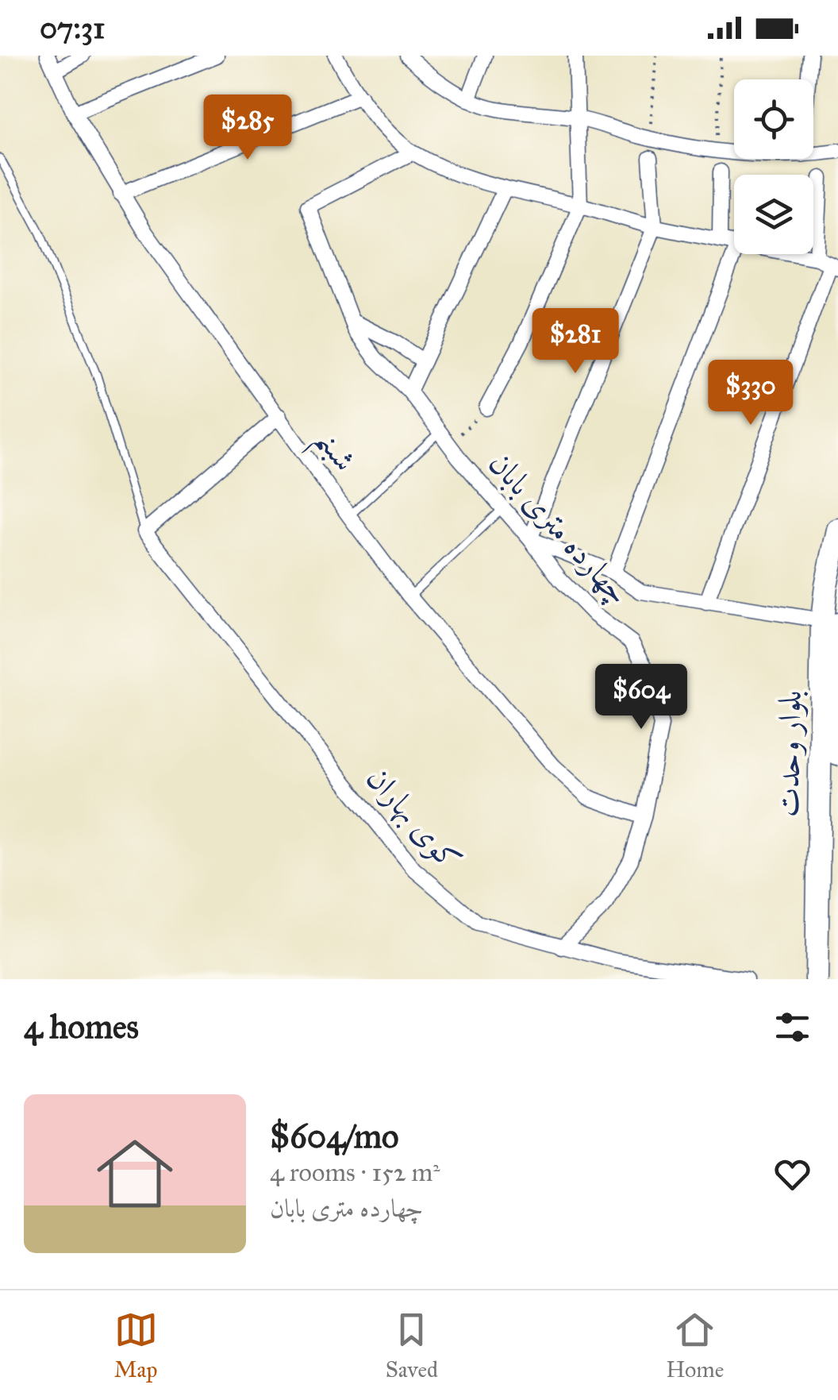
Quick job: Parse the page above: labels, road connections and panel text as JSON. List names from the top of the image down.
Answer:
{
  "streets": {
    "main road": ["بلوار وحدت"],
    "street": ["شبنم", "چهارده متری بابان", "کوی بهاران"]
  },
  "crossings": [
    ["شبنم", "چهارده متری بابان"],
    ["چهارده متری بابان", "کوی بهاران"]
  ],
  "page": {
    "status": "07:31",
    "price": [
      "$285",
      "$281",
      "$330",
      "$604"
    ],
    "heading": "4 homes",
    "list": [
      {
        "name": "$604/mo",
        "note": "4 rooms · 152 m² · چهارده متری بابان"
      }
    ],
    "tabs": ["Map", "Saved", "Home"]
  }
}
